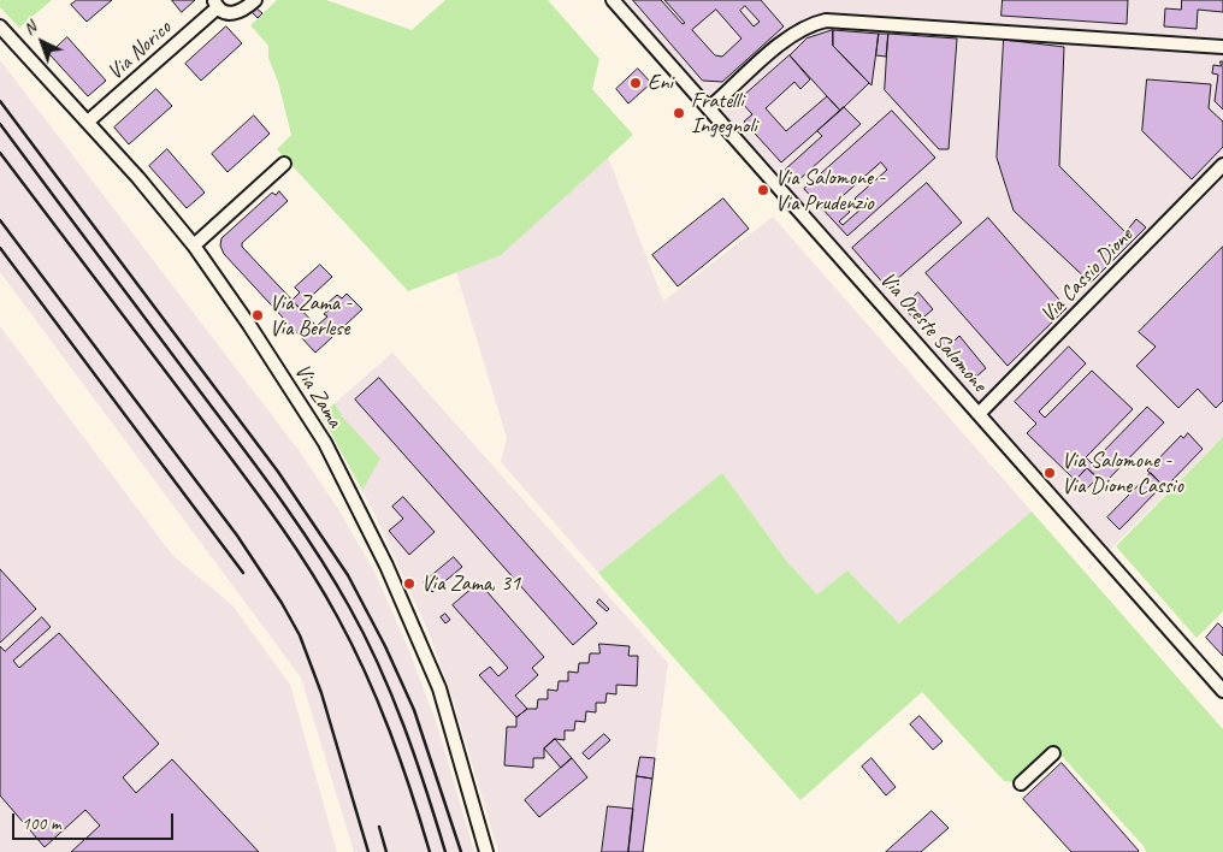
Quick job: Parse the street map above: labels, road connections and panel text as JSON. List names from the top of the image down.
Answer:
{
  "streets": {
    "street": [
      "Via Norico",
      "Via Cassio Dione",
      "Via Oreste Salomone",
      "Via Zama"
    ]
  },
  "crossings": [
    ["Via Norico", "Via Zama"],
    ["Via Cassio Dione", "Via Oreste Salomone"]
  ],
  "places": [
    "Eni",
    "Fratelli Ingegnoli",
    "Via Salomone - Via Prudenzio",
    "Via Zama - Via Berlese",
    "Via Salomone - Via Dione Cassio",
    "Via Zama, 31"
  ],
  "scale_bar": "100 m",
  "north": "top left"
}
